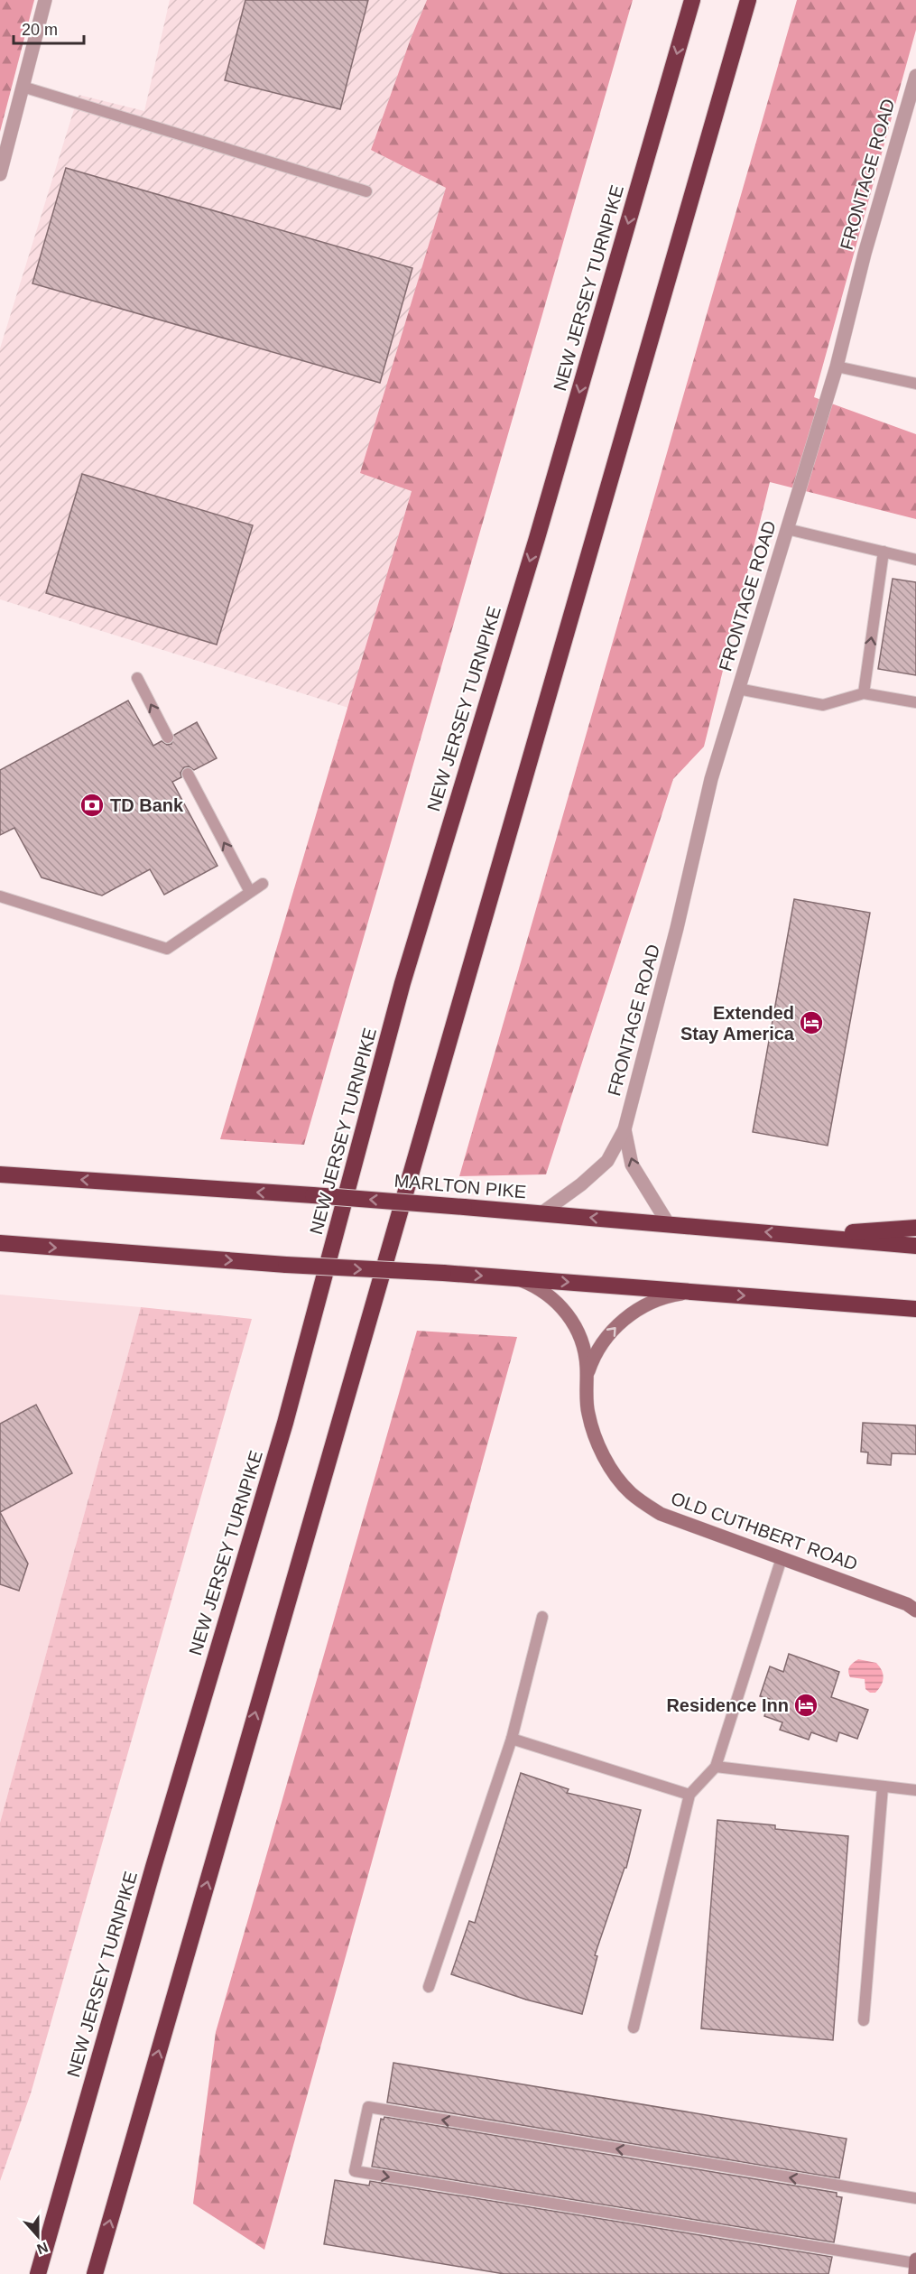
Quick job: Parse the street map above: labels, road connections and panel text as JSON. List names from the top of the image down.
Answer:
{
  "streets": {
    "highway": ["NEW JERSEY TURNPIKE", "MARLTON PIKE"],
    "street": ["FRONTAGE ROAD", "OLD CUTHBERT ROAD"]
  },
  "crossings": [
    ["FRONTAGE ROAD", "MARLTON PIKE"]
  ],
  "places": {
    "bank": ["TD Bank"],
    "hotel": ["Extended Stay America", "Residence Inn"]
  },
  "scale_bar": "20 m",
  "north": "bottom"
}
